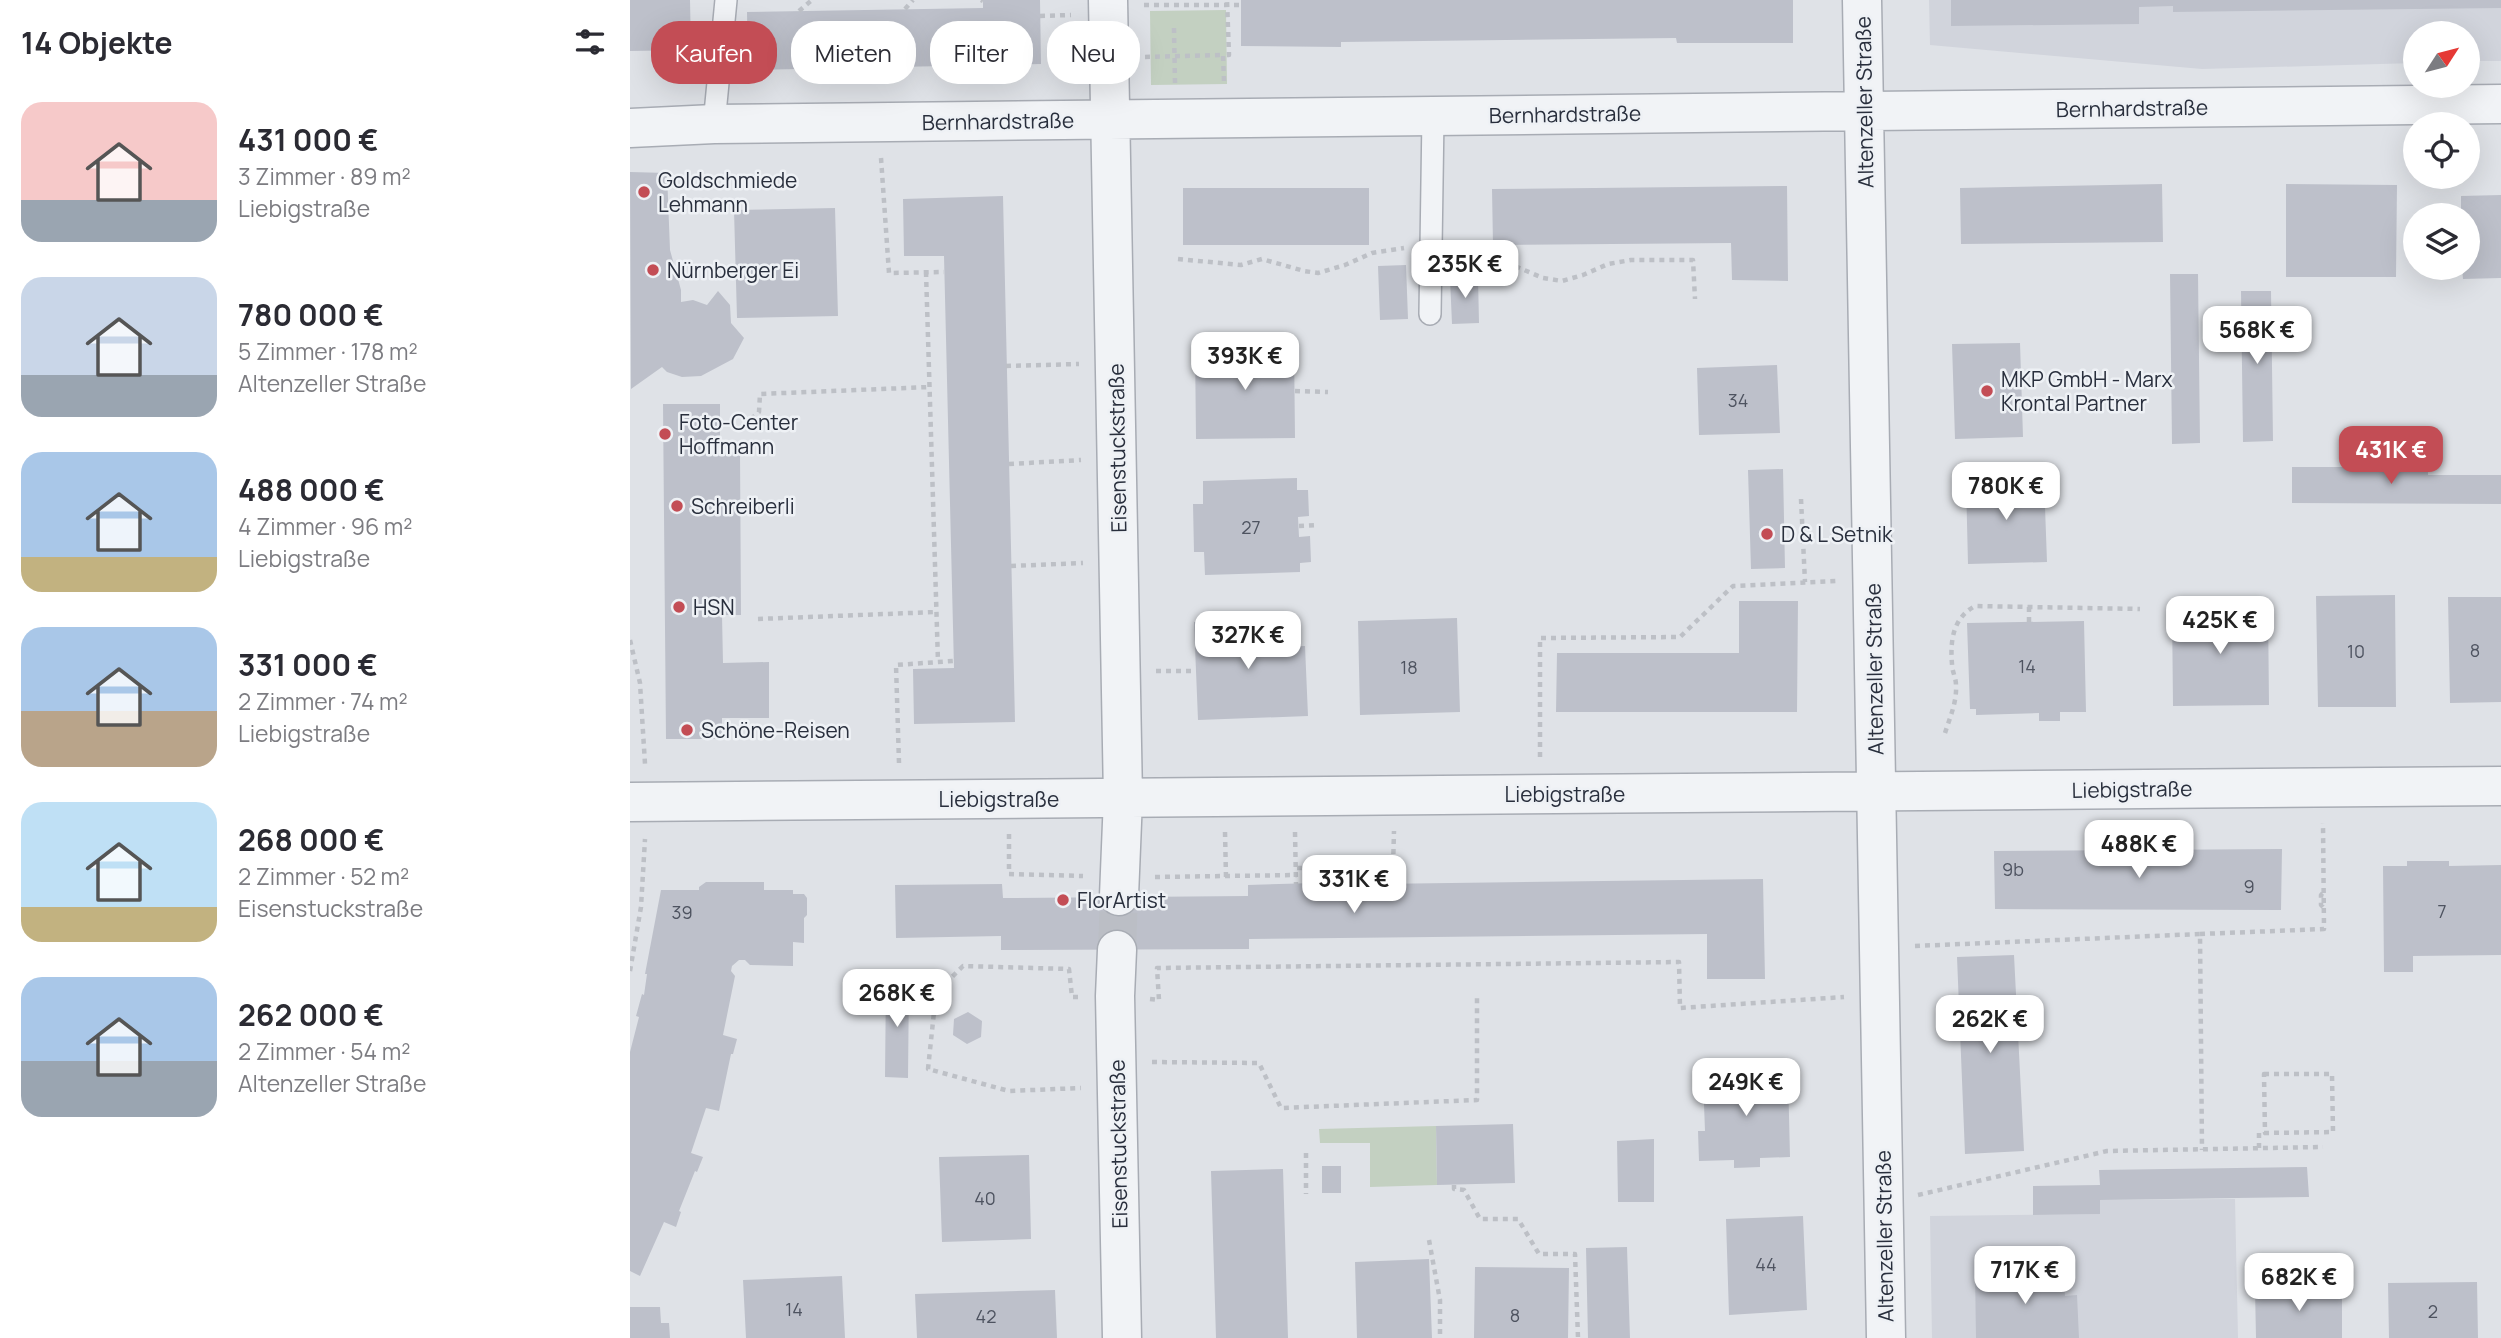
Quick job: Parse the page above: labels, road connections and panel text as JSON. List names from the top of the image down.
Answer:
{
  "streets": {
    "street": [
      "Altenzeller Straße",
      "Bernhardstraße",
      "Eisenstuckstraße",
      "Liebigstraße"
    ]
  },
  "crossings": [
    ["Altenzeller Straße", "Bernhardstraße"],
    ["Altenzeller Straße", "Liebigstraße"],
    ["Bernhardstraße", "Eisenstuckstraße"],
    ["Eisenstuckstraße", "Liebigstraße"]
  ],
  "places": [
    "Goldschmiede Lehmann",
    "Nürnberger Ei",
    "MKP GmbH - Marx Krontal Partner",
    "Foto-Center Hoffmann",
    "Schreiberli",
    "D & L Setnik",
    "HSN",
    "Schöne-Reisen",
    "FlorArtist"
  ],
  "house_numbers": [
    "34",
    "27",
    "8",
    "10",
    "14",
    "18",
    "9b",
    "9",
    "7",
    "39",
    "40",
    "44",
    "14",
    "2",
    "8",
    "42"
  ],
  "north": "top right",
  "page": {
    "heading": "14 Objekte",
    "chip": [
      "Kaufen",
      "Mieten",
      "Filter",
      "Neu"
    ],
    "list": [
      {
        "name": "431 000 €",
        "note": "3 Zimmer · 89 m² · Liebigstraße"
      },
      {
        "name": "780 000 €",
        "note": "5 Zimmer · 178 m² · Altenzeller Straße"
      },
      {
        "name": "488 000 €",
        "note": "4 Zimmer · 96 m² · Liebigstraße"
      },
      {
        "name": "331 000 €",
        "note": "2 Zimmer · 74 m² · Liebigstraße"
      },
      {
        "name": "268 000 €",
        "note": "2 Zimmer · 52 m² · Eisenstuckstraße"
      },
      {
        "name": "262 000 €",
        "note": "2 Zimmer · 54 m² · Altenzeller Straße"
      }
    ],
    "price": [
      "235K €",
      "568K €",
      "393K €",
      "431K €",
      "780K €",
      "425K €",
      "327K €",
      "488K €",
      "331K €",
      "268K €",
      "262K €",
      "249K €",
      "717K €",
      "682K €"
    ]
  }
}
